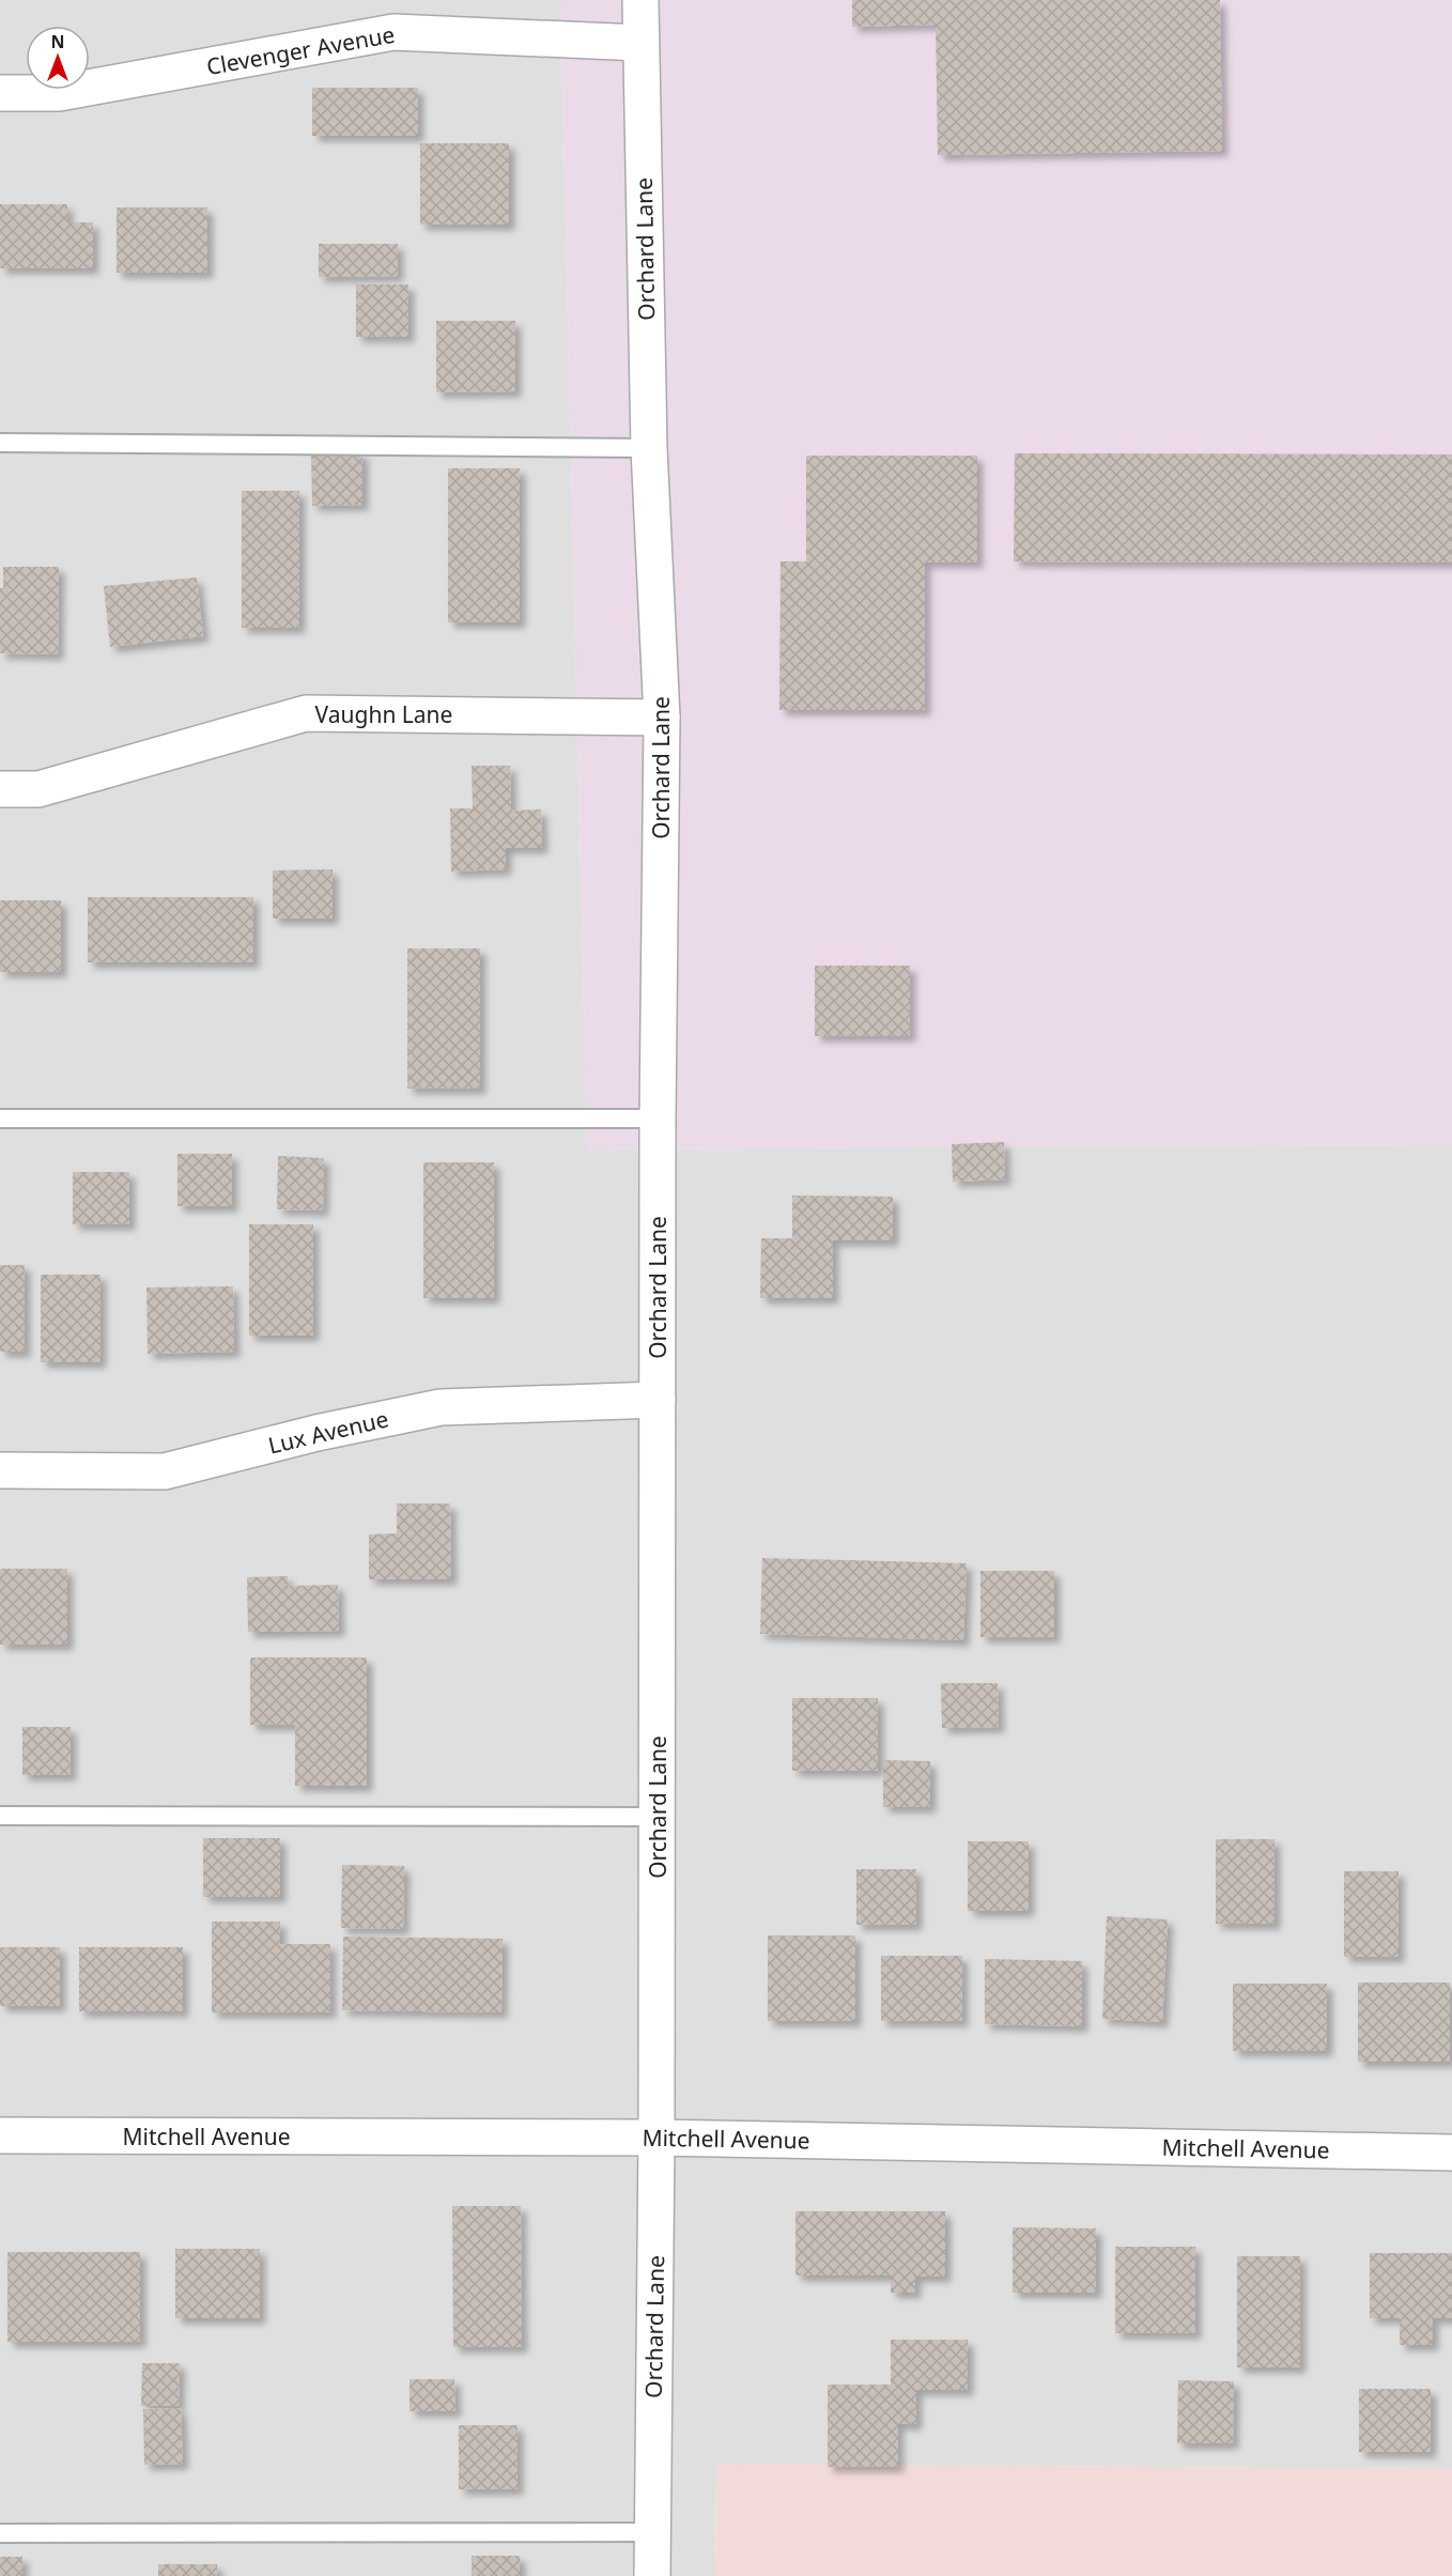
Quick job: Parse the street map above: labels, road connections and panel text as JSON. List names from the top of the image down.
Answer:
{
  "streets": {
    "street": [
      "Clevenger Avenue",
      "Orchard Lane",
      "Vaughn Lane",
      "Lux Avenue",
      "Mitchell Avenue"
    ]
  },
  "crossings": [
    ["Clevenger Avenue", "Orchard Lane"],
    ["Orchard Lane", "Vaughn Lane"],
    ["Orchard Lane", "Lux Avenue"],
    ["Orchard Lane", "Mitchell Avenue"]
  ],
  "north": "top"
}
